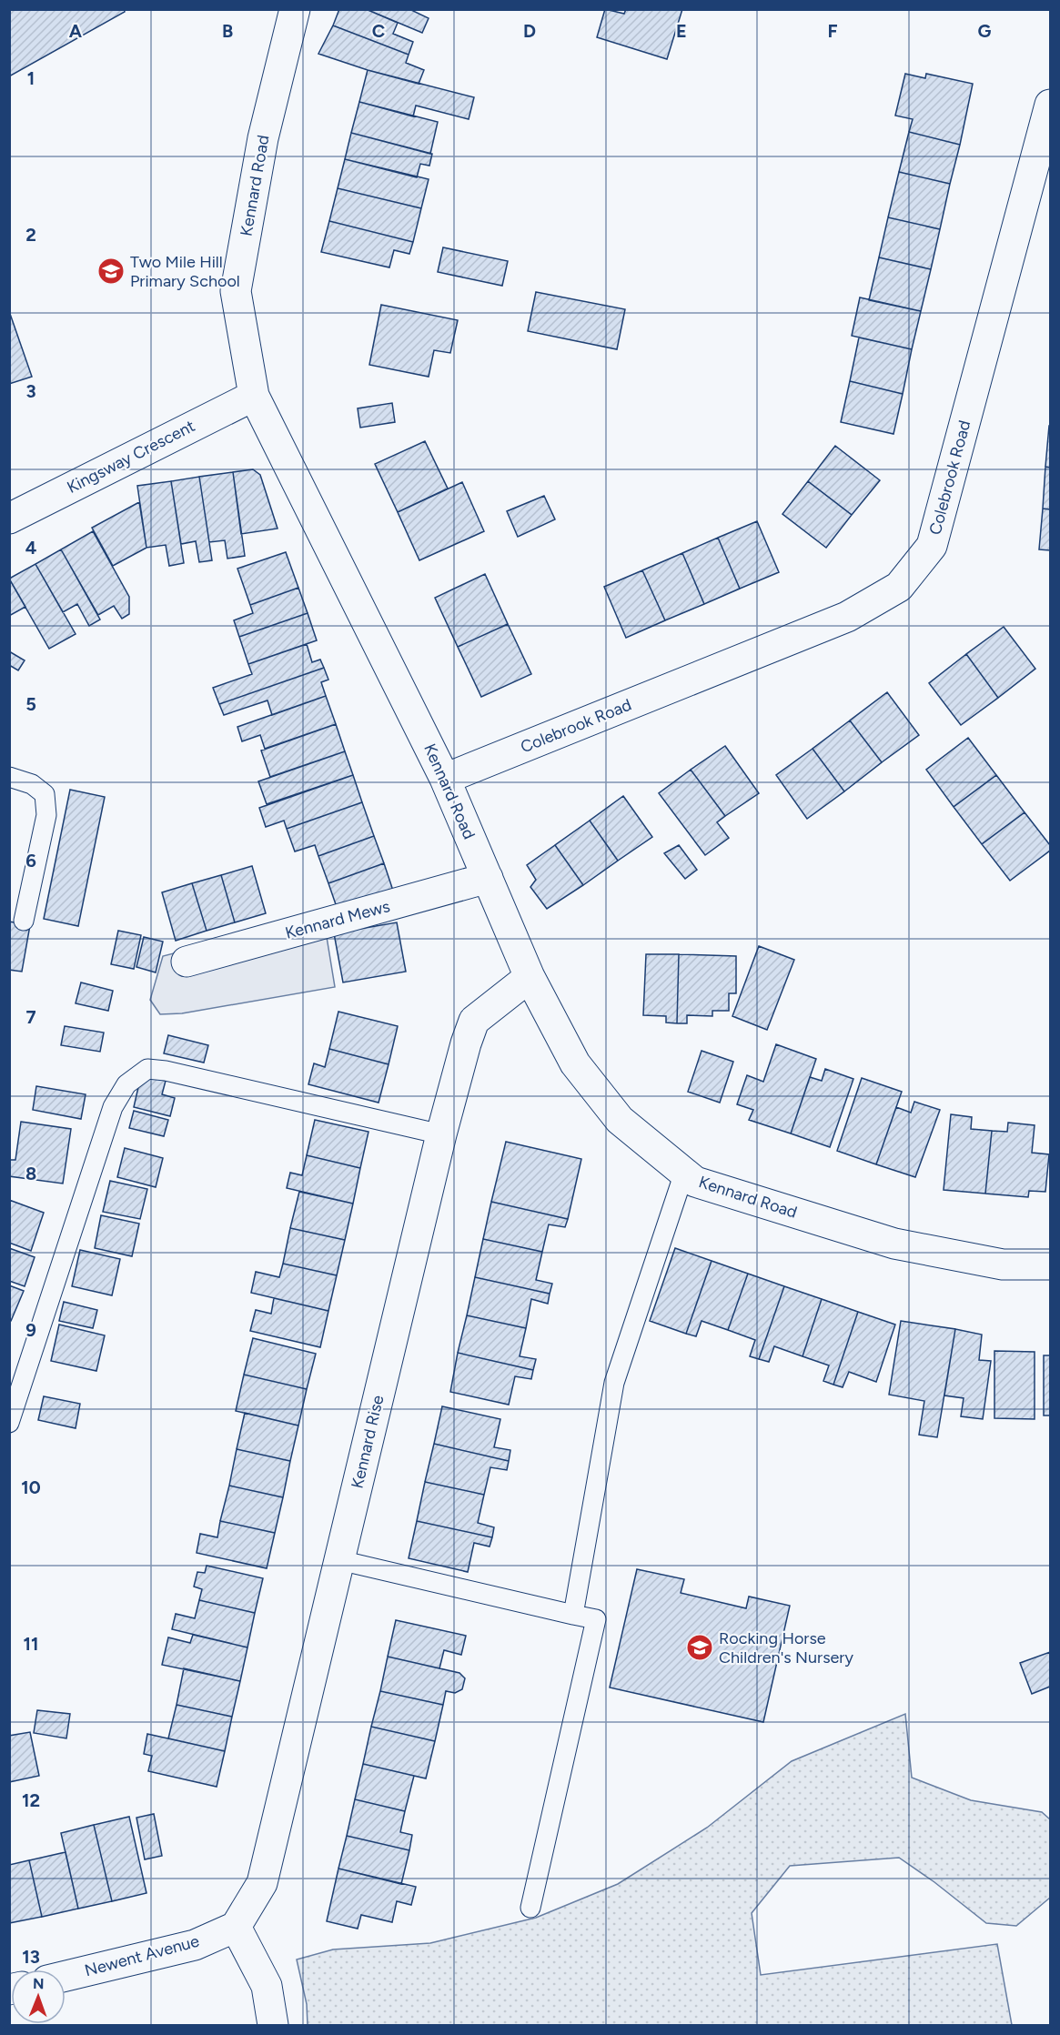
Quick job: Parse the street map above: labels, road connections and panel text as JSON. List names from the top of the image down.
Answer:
{
  "streets": {
    "street": [
      "Kennard Road",
      "Kingsway Crescent",
      "Colebrook Road",
      "Kennard Mews",
      "Kennard Rise",
      "Newent Avenue"
    ]
  },
  "crossings": [
    ["Kennard Road", "Kingsway Crescent"],
    ["Kennard Road", "Colebrook Road"],
    ["Kennard Road", "Kennard Mews"],
    ["Kennard Road", "Kennard Rise"],
    ["Kennard Rise", "Newent Avenue"]
  ],
  "places": {
    "school or university": ["Two Mile Hill Primary School", "Rocking Horse Children's Nursery"]
  },
  "north": "top",
  "grid": {
    "columns": [
      "A",
      "B",
      "C",
      "D",
      "E",
      "F",
      "G"
    ],
    "rows": [
      "1",
      "2",
      "3",
      "4",
      "5",
      "6",
      "7",
      "8",
      "9",
      "10",
      "11",
      "12",
      "13"
    ]
  }
}
